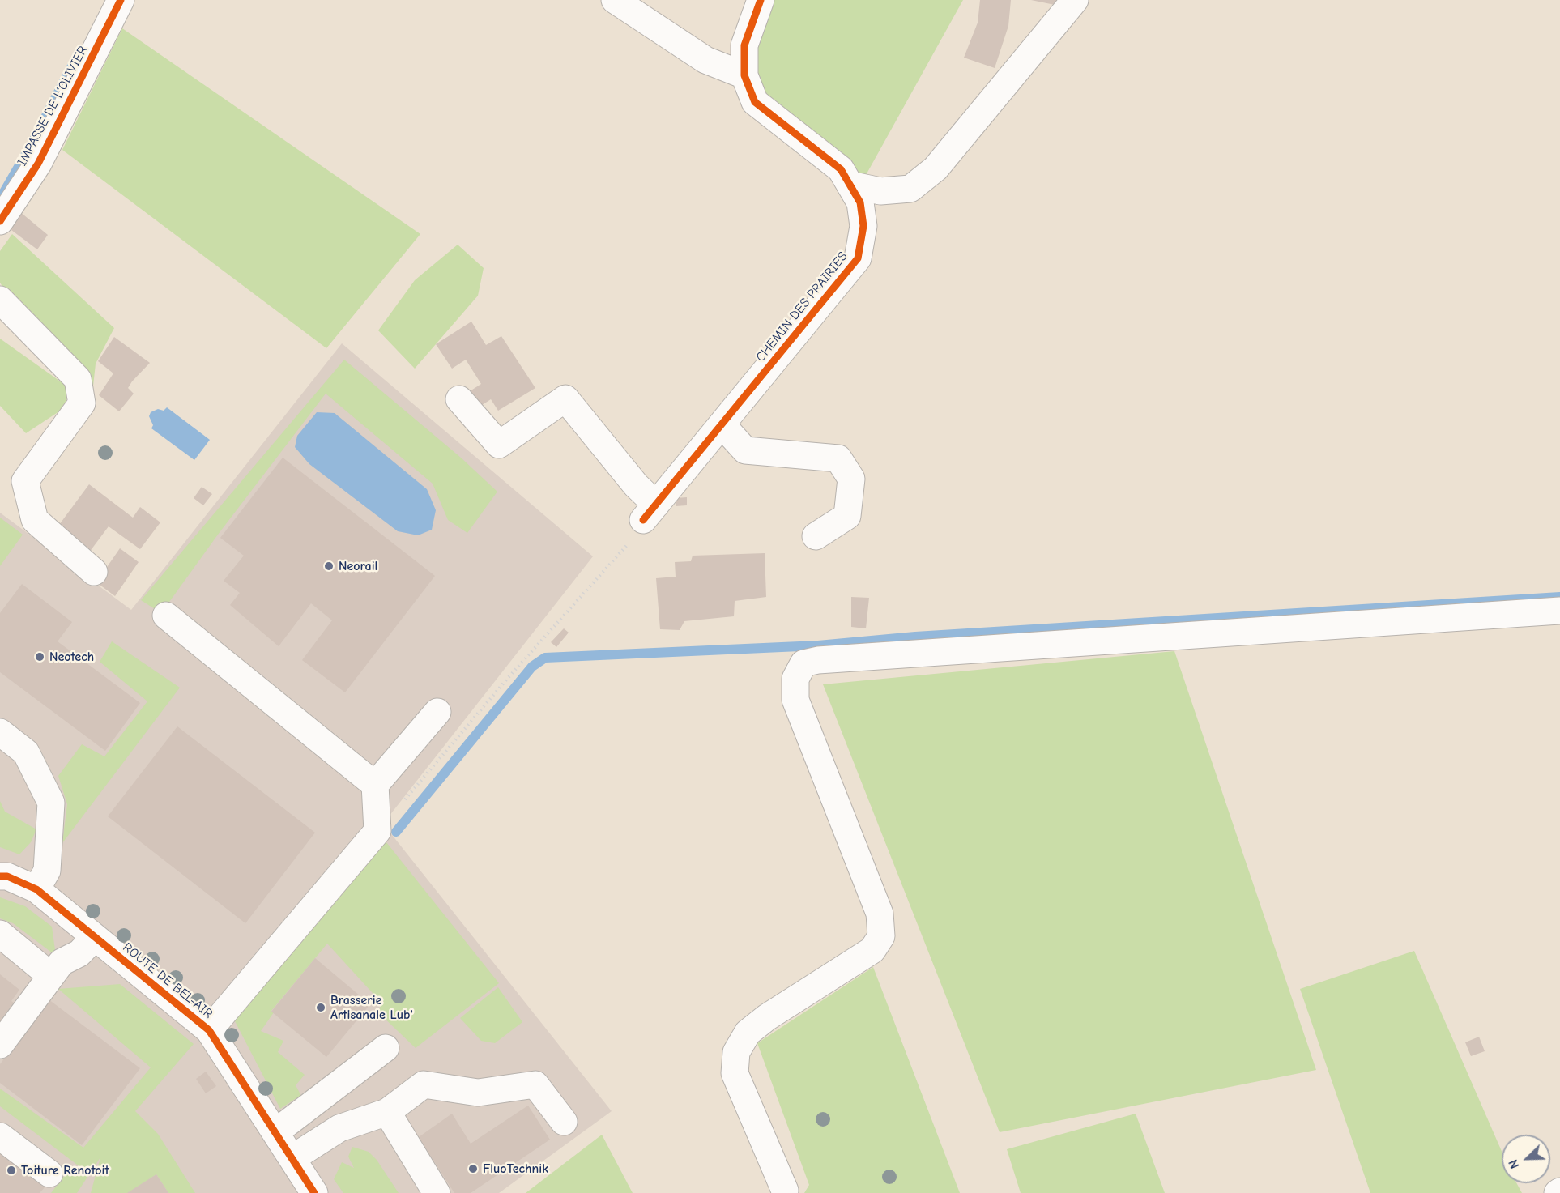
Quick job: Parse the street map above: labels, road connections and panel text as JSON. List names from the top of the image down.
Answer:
{
  "streets": {
    "street": ["IMPASSE DE L'OLIVIER", "CHEMIN DES PRAIRIES", "ROUTE DE BEL-AIR"]
  },
  "places": [
    "Neorail",
    "Neotech",
    "Brasserie Artisanale Lub'",
    "FluoTechnik",
    "Toiture Renotoit"
  ],
  "north": "bottom left"
}
